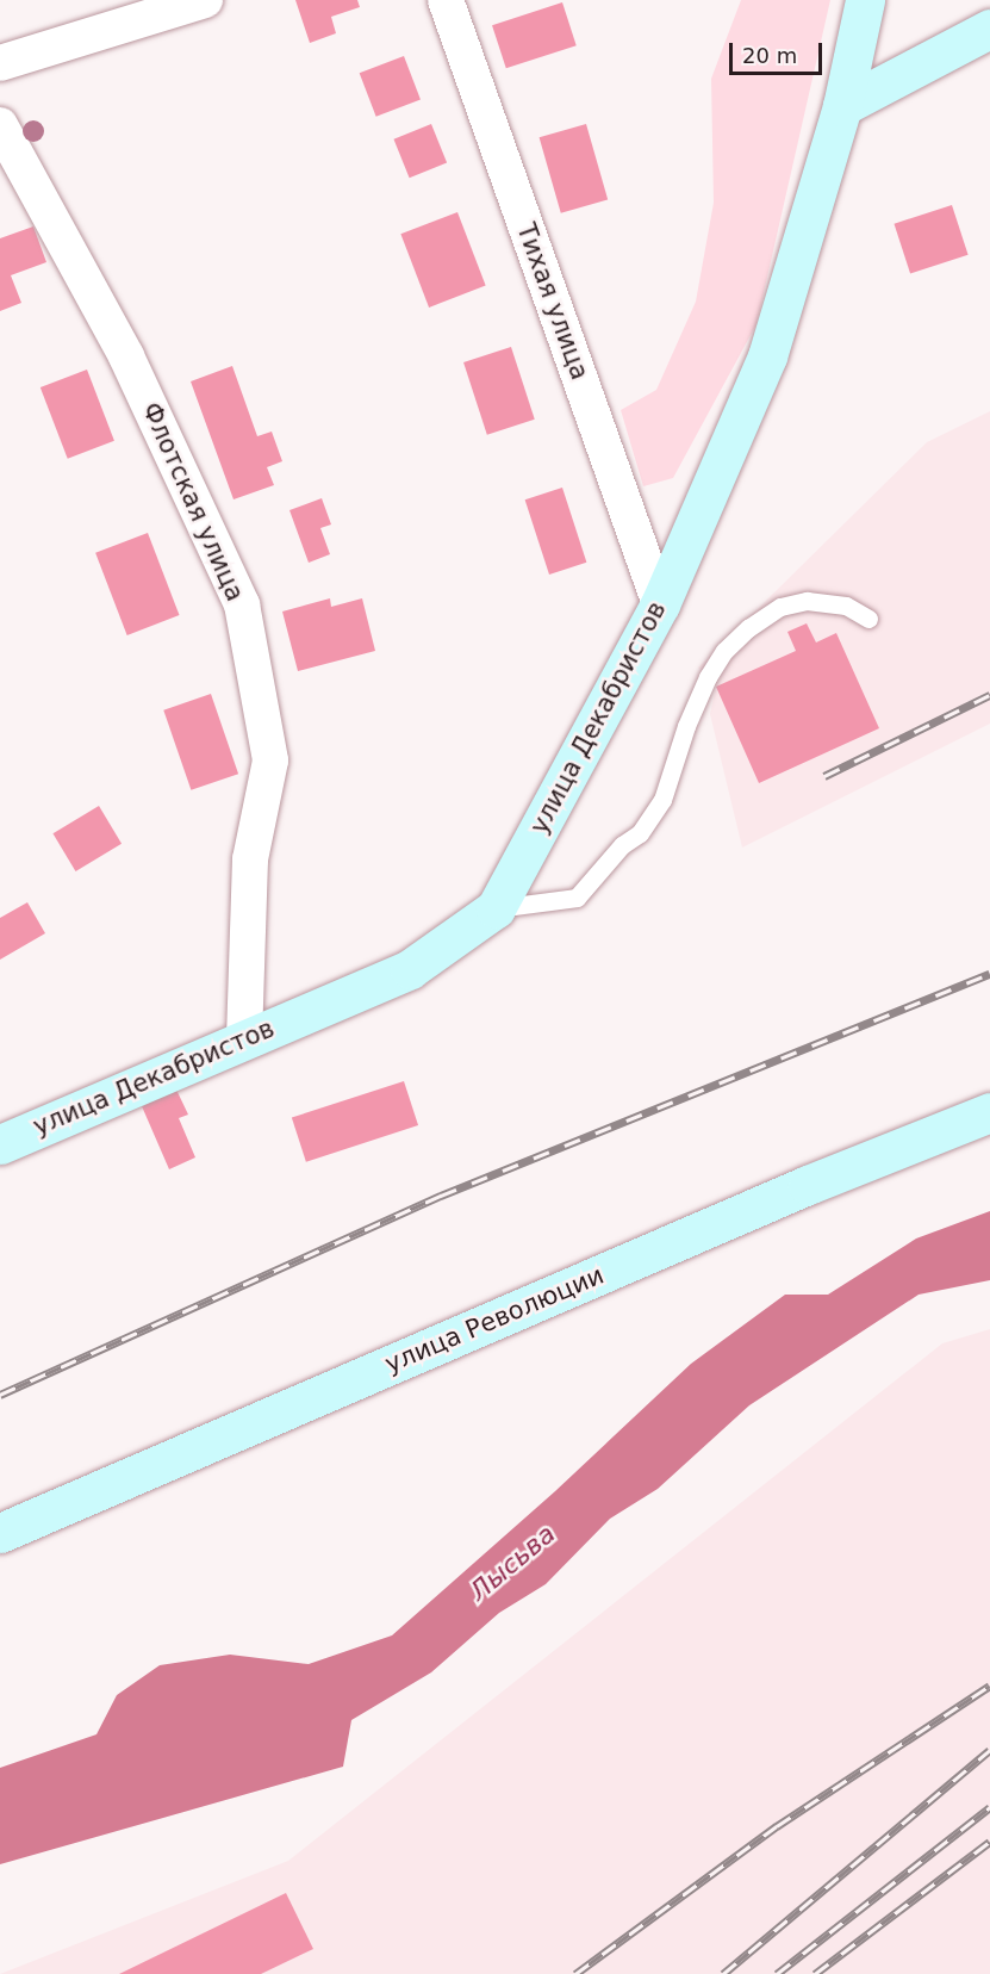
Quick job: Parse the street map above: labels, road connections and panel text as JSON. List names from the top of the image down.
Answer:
{
  "streets": {
    "street": [
      "Тихая улица",
      "Флотская улица",
      "улица Декабристов",
      "улица Революции"
    ]
  },
  "crossings": [
    ["Тихая улица", "улица Декабристов"],
    ["Флотская улица", "улица Декабристов"]
  ],
  "water": ["Лысьва"],
  "scale_bar": "20 m"
}
